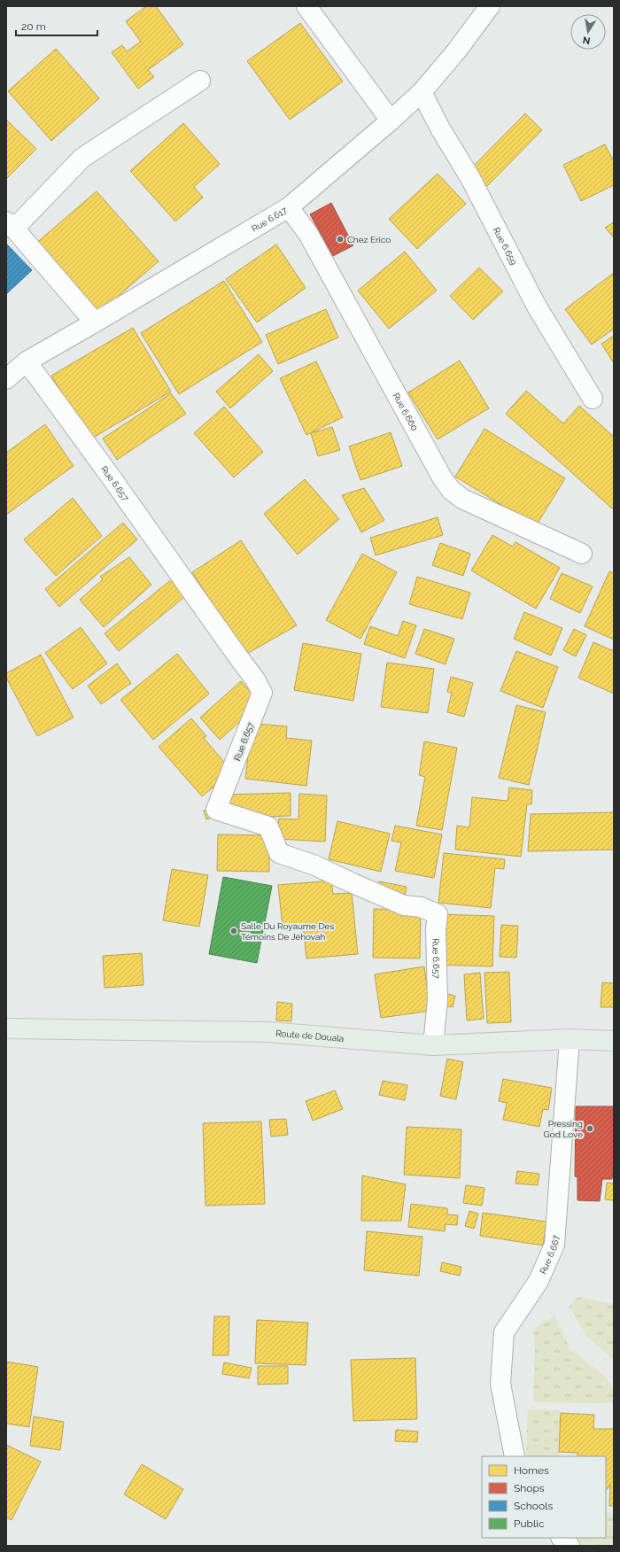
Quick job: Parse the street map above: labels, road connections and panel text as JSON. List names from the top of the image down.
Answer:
{
  "streets": {
    "highway": ["Route de Douala"],
    "street": [
      "Rue 6.617",
      "Rue 6.659",
      "Rue 6.660",
      "Rue 6.657",
      "Rue 6.667"
    ]
  },
  "crossings": [
    ["Rue 6.617", "Rue 6.659"],
    ["Rue 6.617", "Rue 6.660"],
    ["Rue 6.617", "Rue 6.657"],
    ["Rue 6.657", "Route de Douala"],
    ["Route de Douala", "Rue 6.667"]
  ],
  "places": ["Chez Erico", "Salle Du Royaume Des Témoins De Jéhovah", "Pressing God Love"],
  "legend": [
    "Homes",
    "Shops",
    "Schools",
    "Public"
  ],
  "scale_bar": "20 m",
  "north": "bottom"
}
